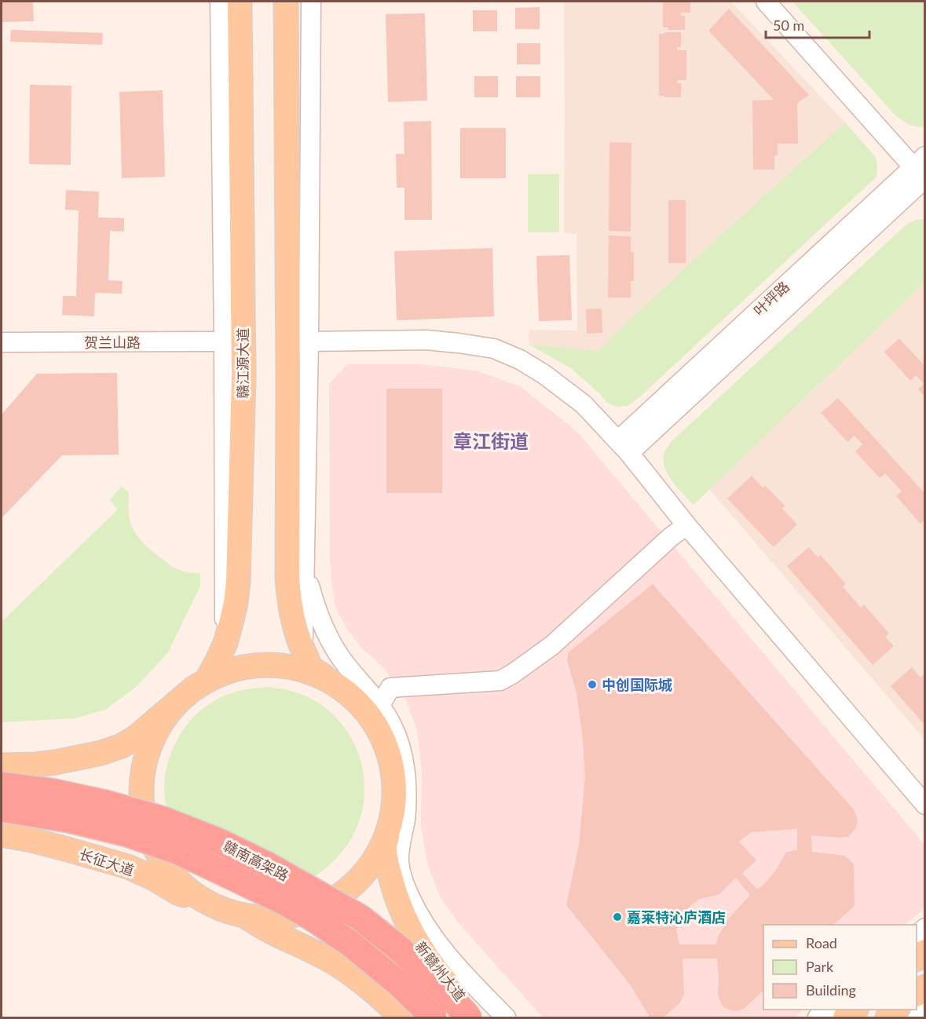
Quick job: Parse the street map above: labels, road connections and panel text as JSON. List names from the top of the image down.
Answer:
{
  "streets": {
    "highway": ["赣南高架路"],
    "main road": ["赣江源大道", "长征大道", "新赣州大道"],
    "street": ["叶坪路", "贺兰山路"]
  },
  "districts": ["章江街道"],
  "places": ["中创国际城", "嘉莱特沁庐酒店"],
  "legend": ["Road", "Park", "Building"],
  "scale_bar": "50 m"
}
